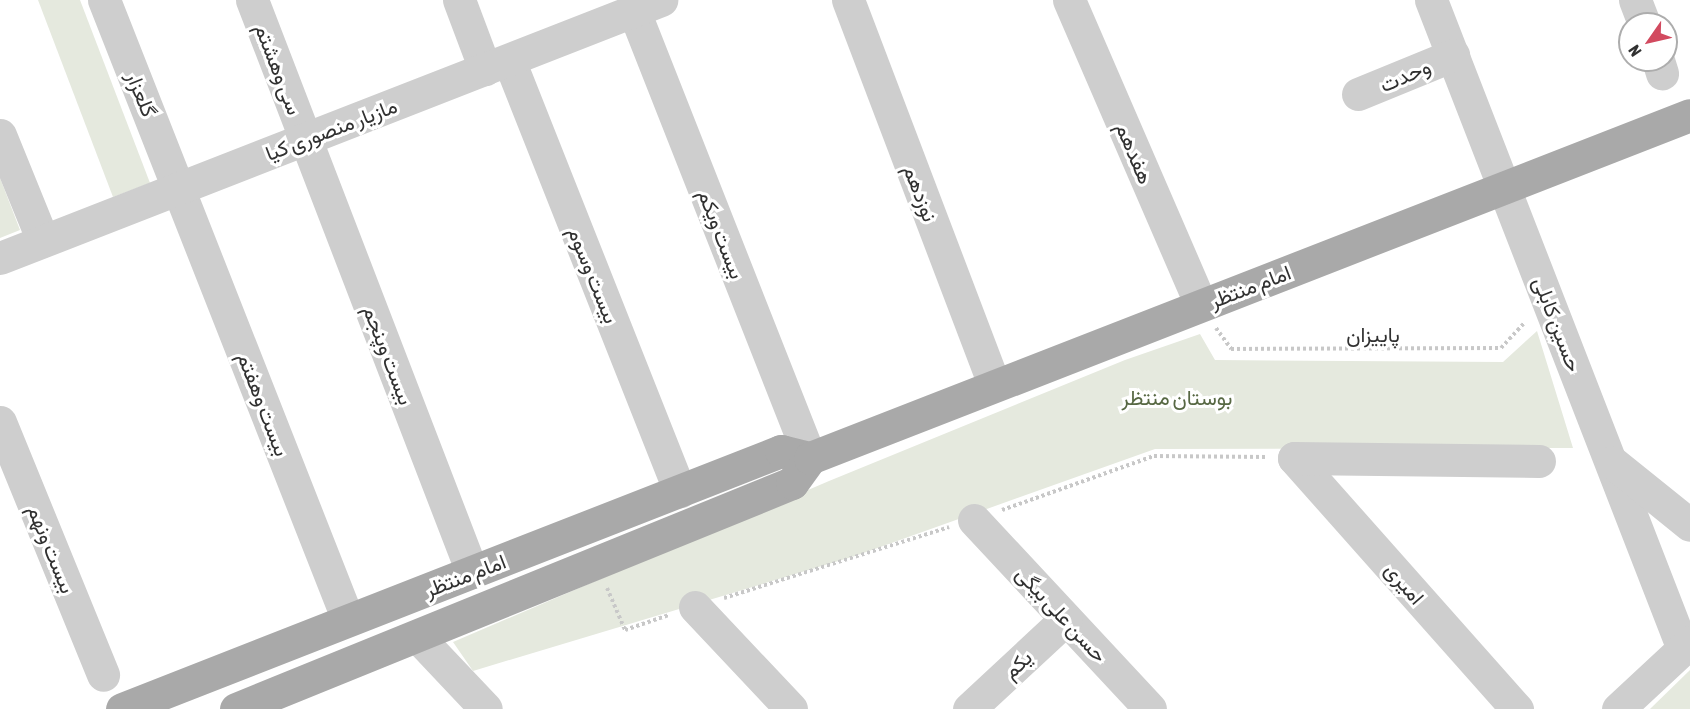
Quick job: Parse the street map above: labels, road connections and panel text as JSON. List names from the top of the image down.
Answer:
{
  "streets": {
    "main road": ["امام منتظر"],
    "street": [
      "سی وهشتم",
      "وحدت",
      "گلعزار",
      "مازیار منصوری کیا",
      "هفدهم",
      "نوزدهم",
      "بیست ویکم",
      "بیست وسوم",
      "حسین کابلی",
      "بیست وپنجم",
      "بیست وهفتم",
      "بیست ونهم",
      "امیری",
      "حسن علی بیگی",
      "یکم"
    ],
    "path": ["پاییزان"]
  },
  "crossings": [
    ["سی وهشتم", "مازیار منصوری کیا"],
    ["سی وهشتم", "بیست وپنجم"],
    ["وحدت", "حسین کابلی"],
    ["گلعزار", "مازیار منصوری کیا"],
    ["گلعزار", "بیست وهفتم"],
    ["مازیار منصوری کیا", "بیست ویکم"],
    ["مازیار منصوری کیا", "بیست وسوم"],
    ["مازیار منصوری کیا", "بیست وپنجم"],
    ["مازیار منصوری کیا", "بیست وهفتم"],
    ["هفدهم", "امام منتظر"],
    ["هفدهم", "پاییزان"],
    ["نوزدهم", "امام منتظر"],
    ["بیست ویکم", "امام منتظر"],
    ["بیست وسوم", "امام منتظر"],
    ["امام منتظر", "حسین کابلی"],
    ["امام منتظر", "پاییزان"],
    ["امام منتظر", "بیست وپنجم"],
    ["امام منتظر", "بیست وهفتم"],
    ["حسین کابلی", "پاییزان"],
    ["حسن علی بیگی", "یکم"]
  ],
  "parks": ["بوستان منتظر"],
  "north": "bottom left"
}
